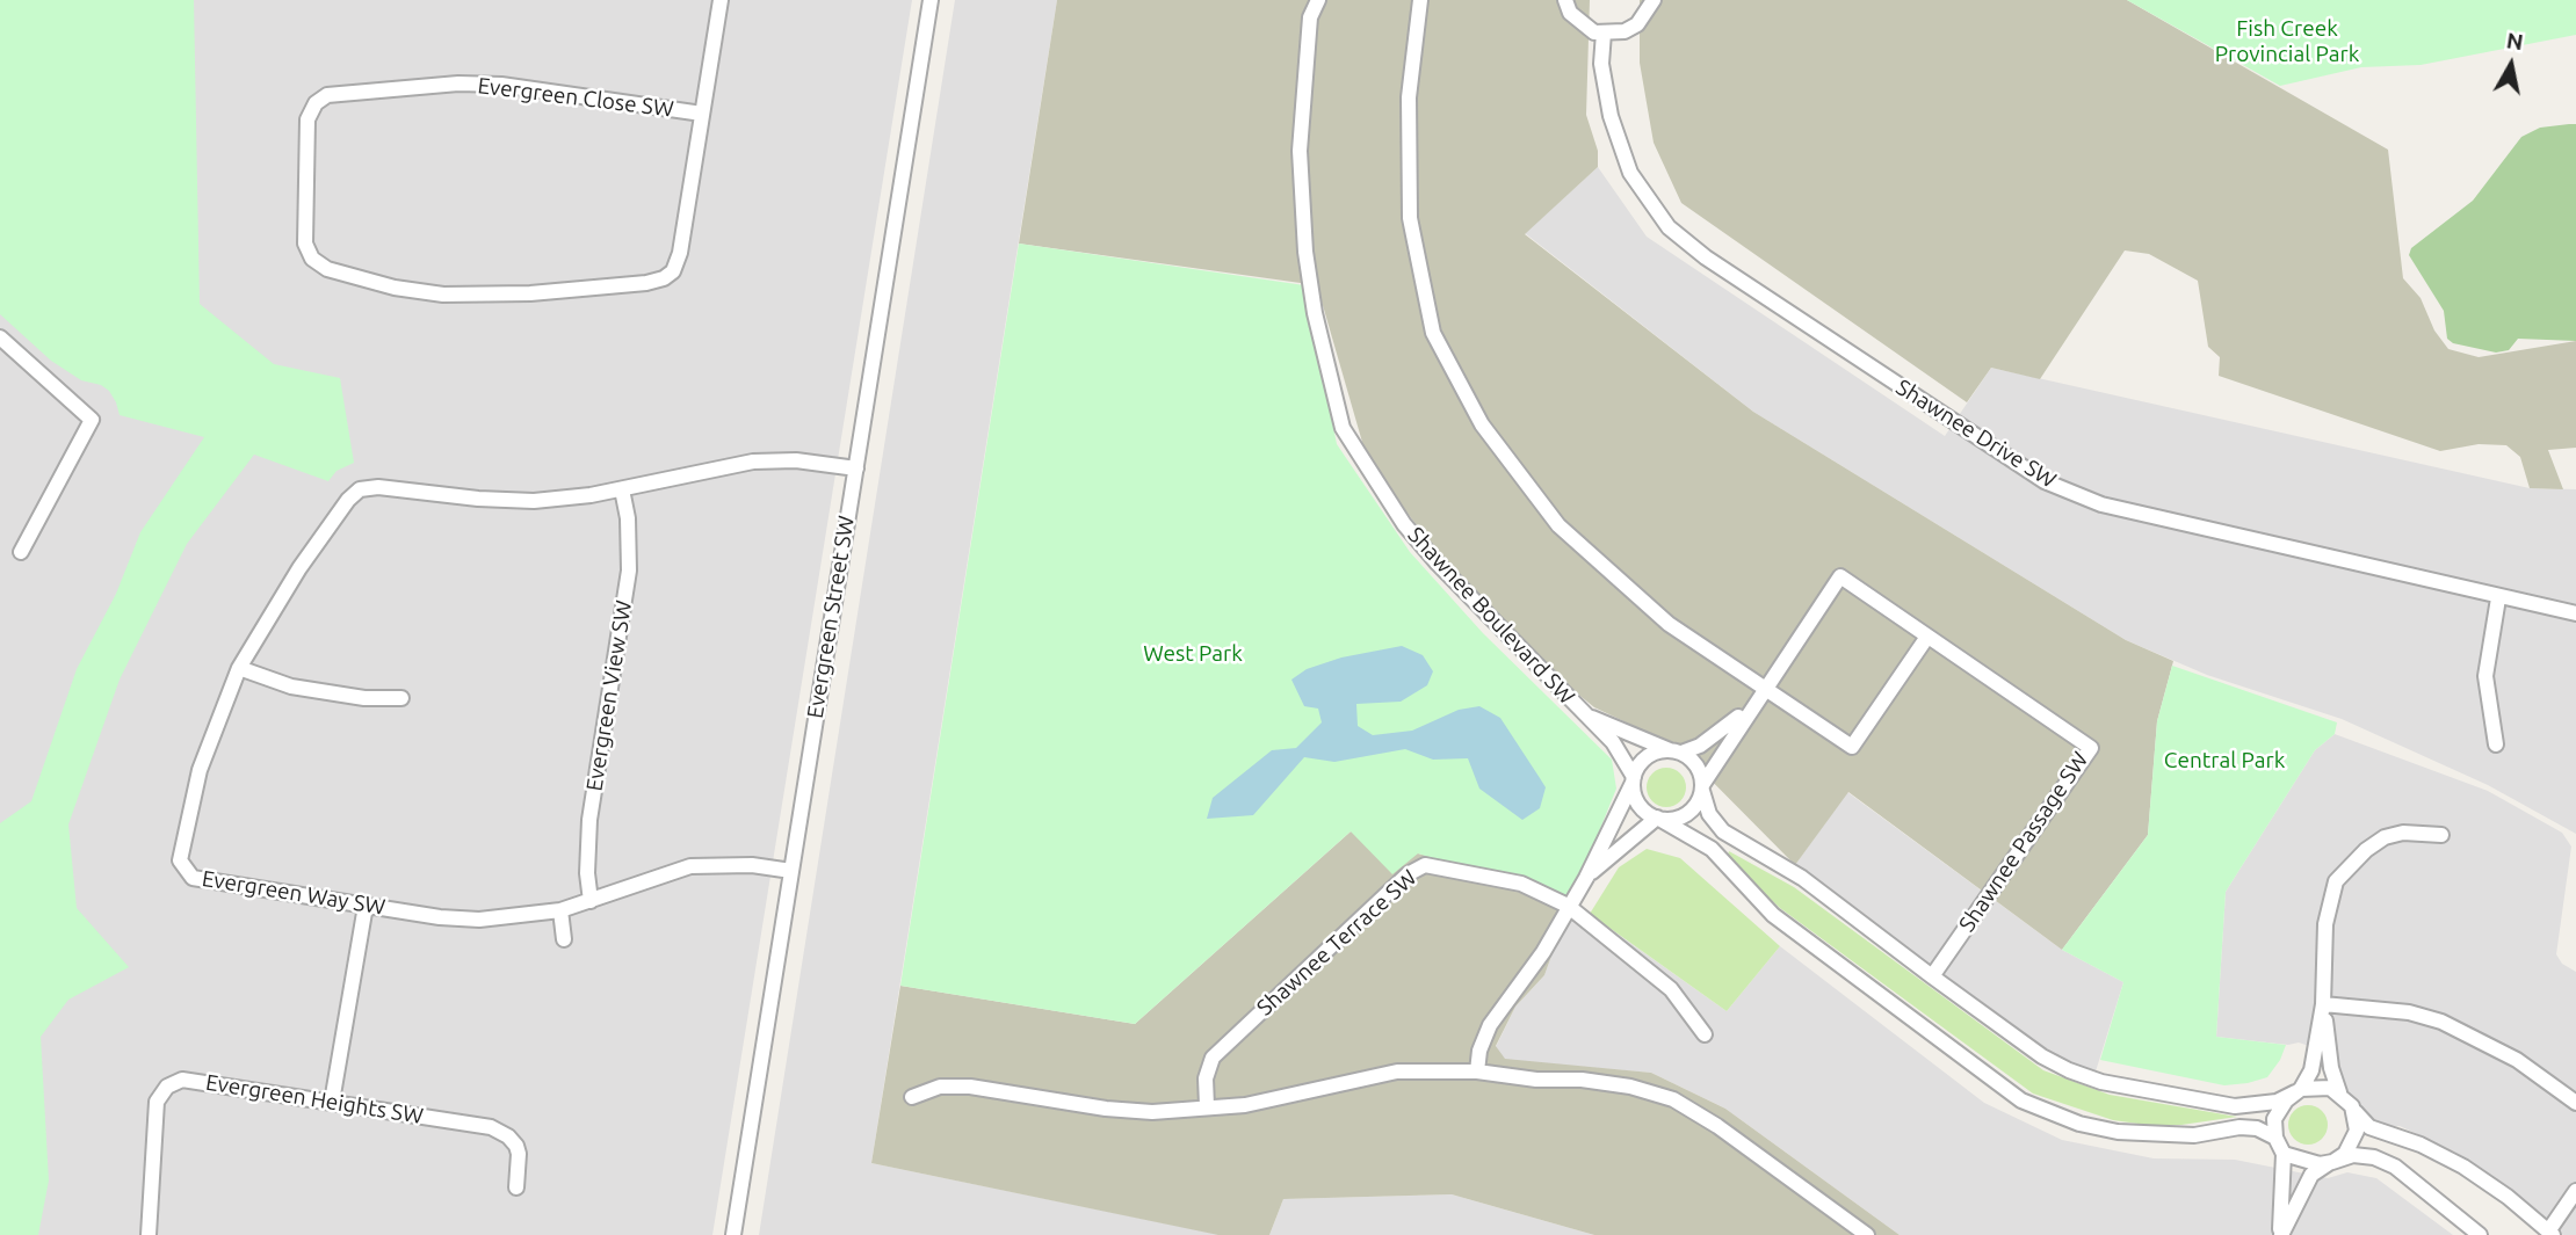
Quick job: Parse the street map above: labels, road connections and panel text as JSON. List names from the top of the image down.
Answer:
{
  "streets": {
    "street": [
      "Evergreen Close SW",
      "Shawnee Drive SW",
      "Shawnee Boulevard SW",
      "Evergreen Street SW",
      "Evergreen View SW",
      "Shawnee Passage SW",
      "Evergreen Way SW",
      "Shawnee Terrace SW",
      "Evergreen Heights SW"
    ]
  },
  "crossings": [
    ["Evergreen Street SW", "Evergreen Way SW"],
    ["Evergreen View SW", "Evergreen Way SW"]
  ],
  "parks": ["Fish Creek Provincial Park", "West Park", "Central Park"],
  "north": "top"
}
